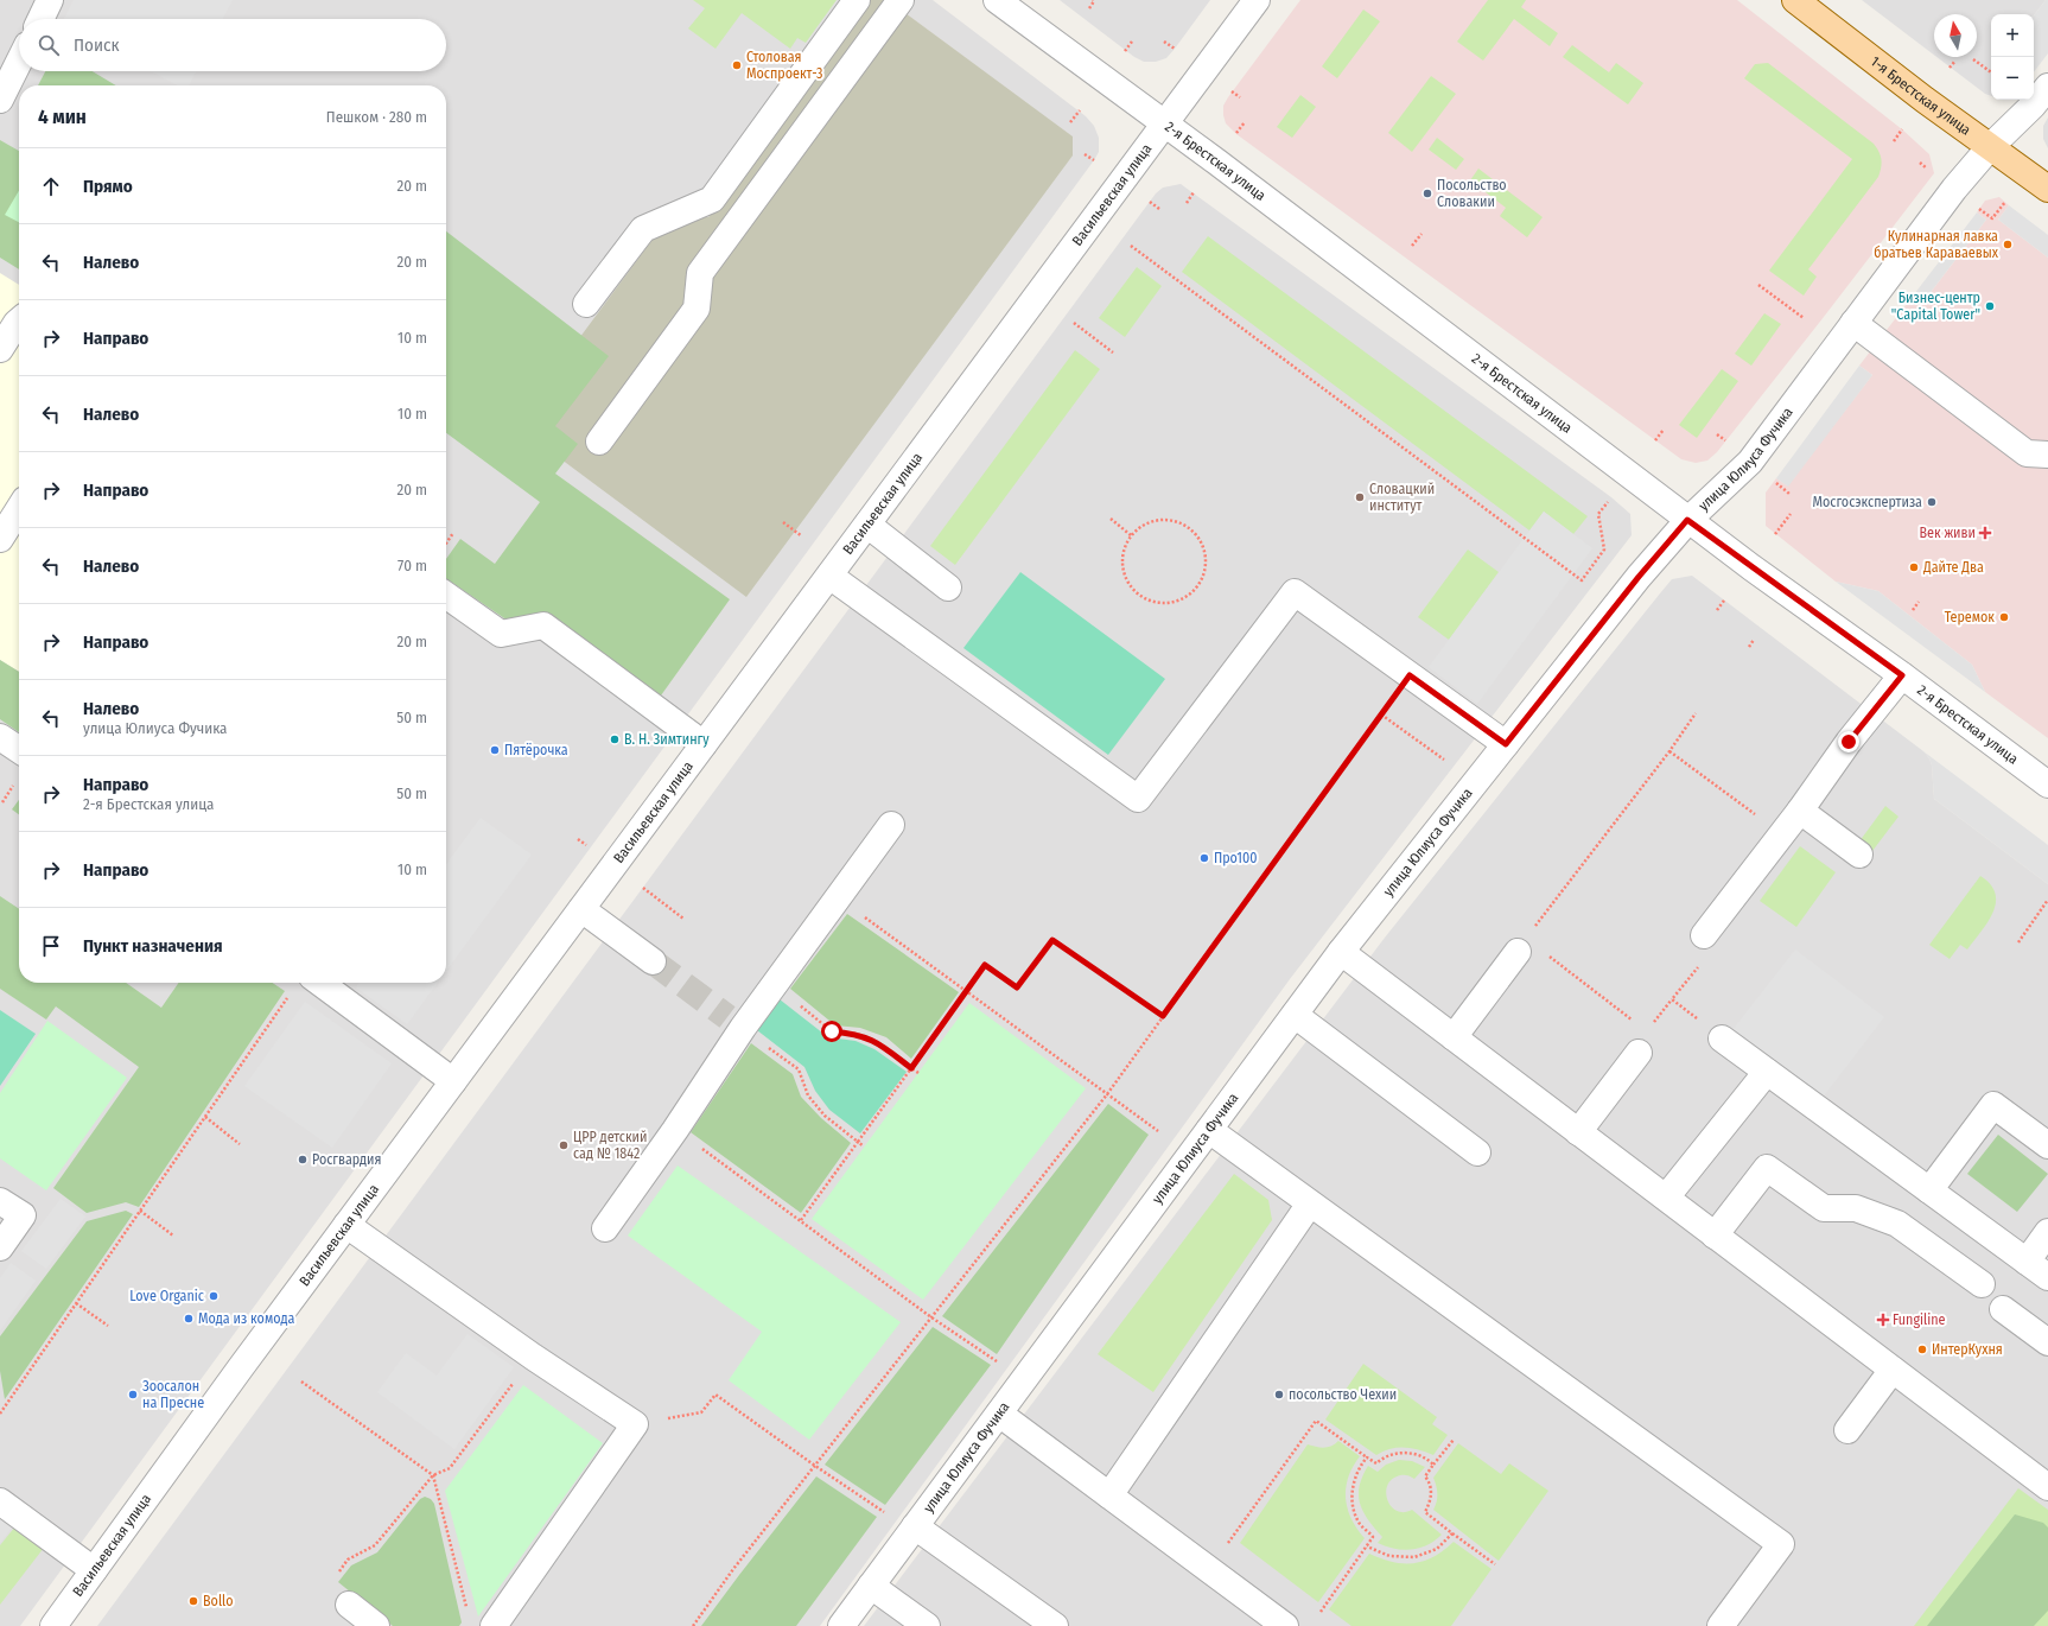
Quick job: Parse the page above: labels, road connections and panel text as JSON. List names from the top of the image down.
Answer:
{
  "streets": {
    "main road": ["1-я Брестская улица"],
    "street": ["2-я Брестская улица", "Васильевская улица", "улица Юлиуса Фучика"]
  },
  "crossings": [
    ["1-я Брестская улица", "улица Юлиуса Фучика"],
    ["2-я Брестская улица", "Васильевская улица"],
    ["2-я Брестская улица", "улица Юлиуса Фучика"]
  ],
  "places": {
    "other": [
      "Столовая Моспроект-3",
      "Посольство Словакии",
      "Кулинарная лавка братьев Караваевых",
      "Бизнес-центр \"Capital Tower\"",
      "Словацкий институт",
      "Мосгосэкспертиза",
      "Дайте Два",
      "Теремок",
      "В. Н. Зимтингу",
      "Пятёрочка",
      "Про100",
      "ЦРР детский сад № 1842",
      "Росгвардия",
      "Love Organic",
      "Мода из комода",
      "ИнтерКухня",
      "Зоосалон на Пресне",
      "посольство Чехии",
      "Bollo"
    ],
    "health": ["Век живи", "Fungiline"]
  },
  "north": "top",
  "page": {
    "map_buttons": ["+", "−"],
    "search": "Поиск",
    "heading": ["4 мин", "Пешком · 280 m"],
    "list": [
      ["Прямо", "20 m"],
      ["Налево", "20 m"],
      ["Направо", "10 m"],
      ["Налево", "10 m"],
      ["Направо", "20 m"],
      ["Налево", "70 m"],
      ["Направо", "20 m"],
      ["Налево", "улица Юлиуса Фучика", "50 m"],
      ["Направо", "2-я Брестская улица", "50 m"],
      ["Направо", "10 m"],
      "Пункт назначения"
    ]
  }
}
